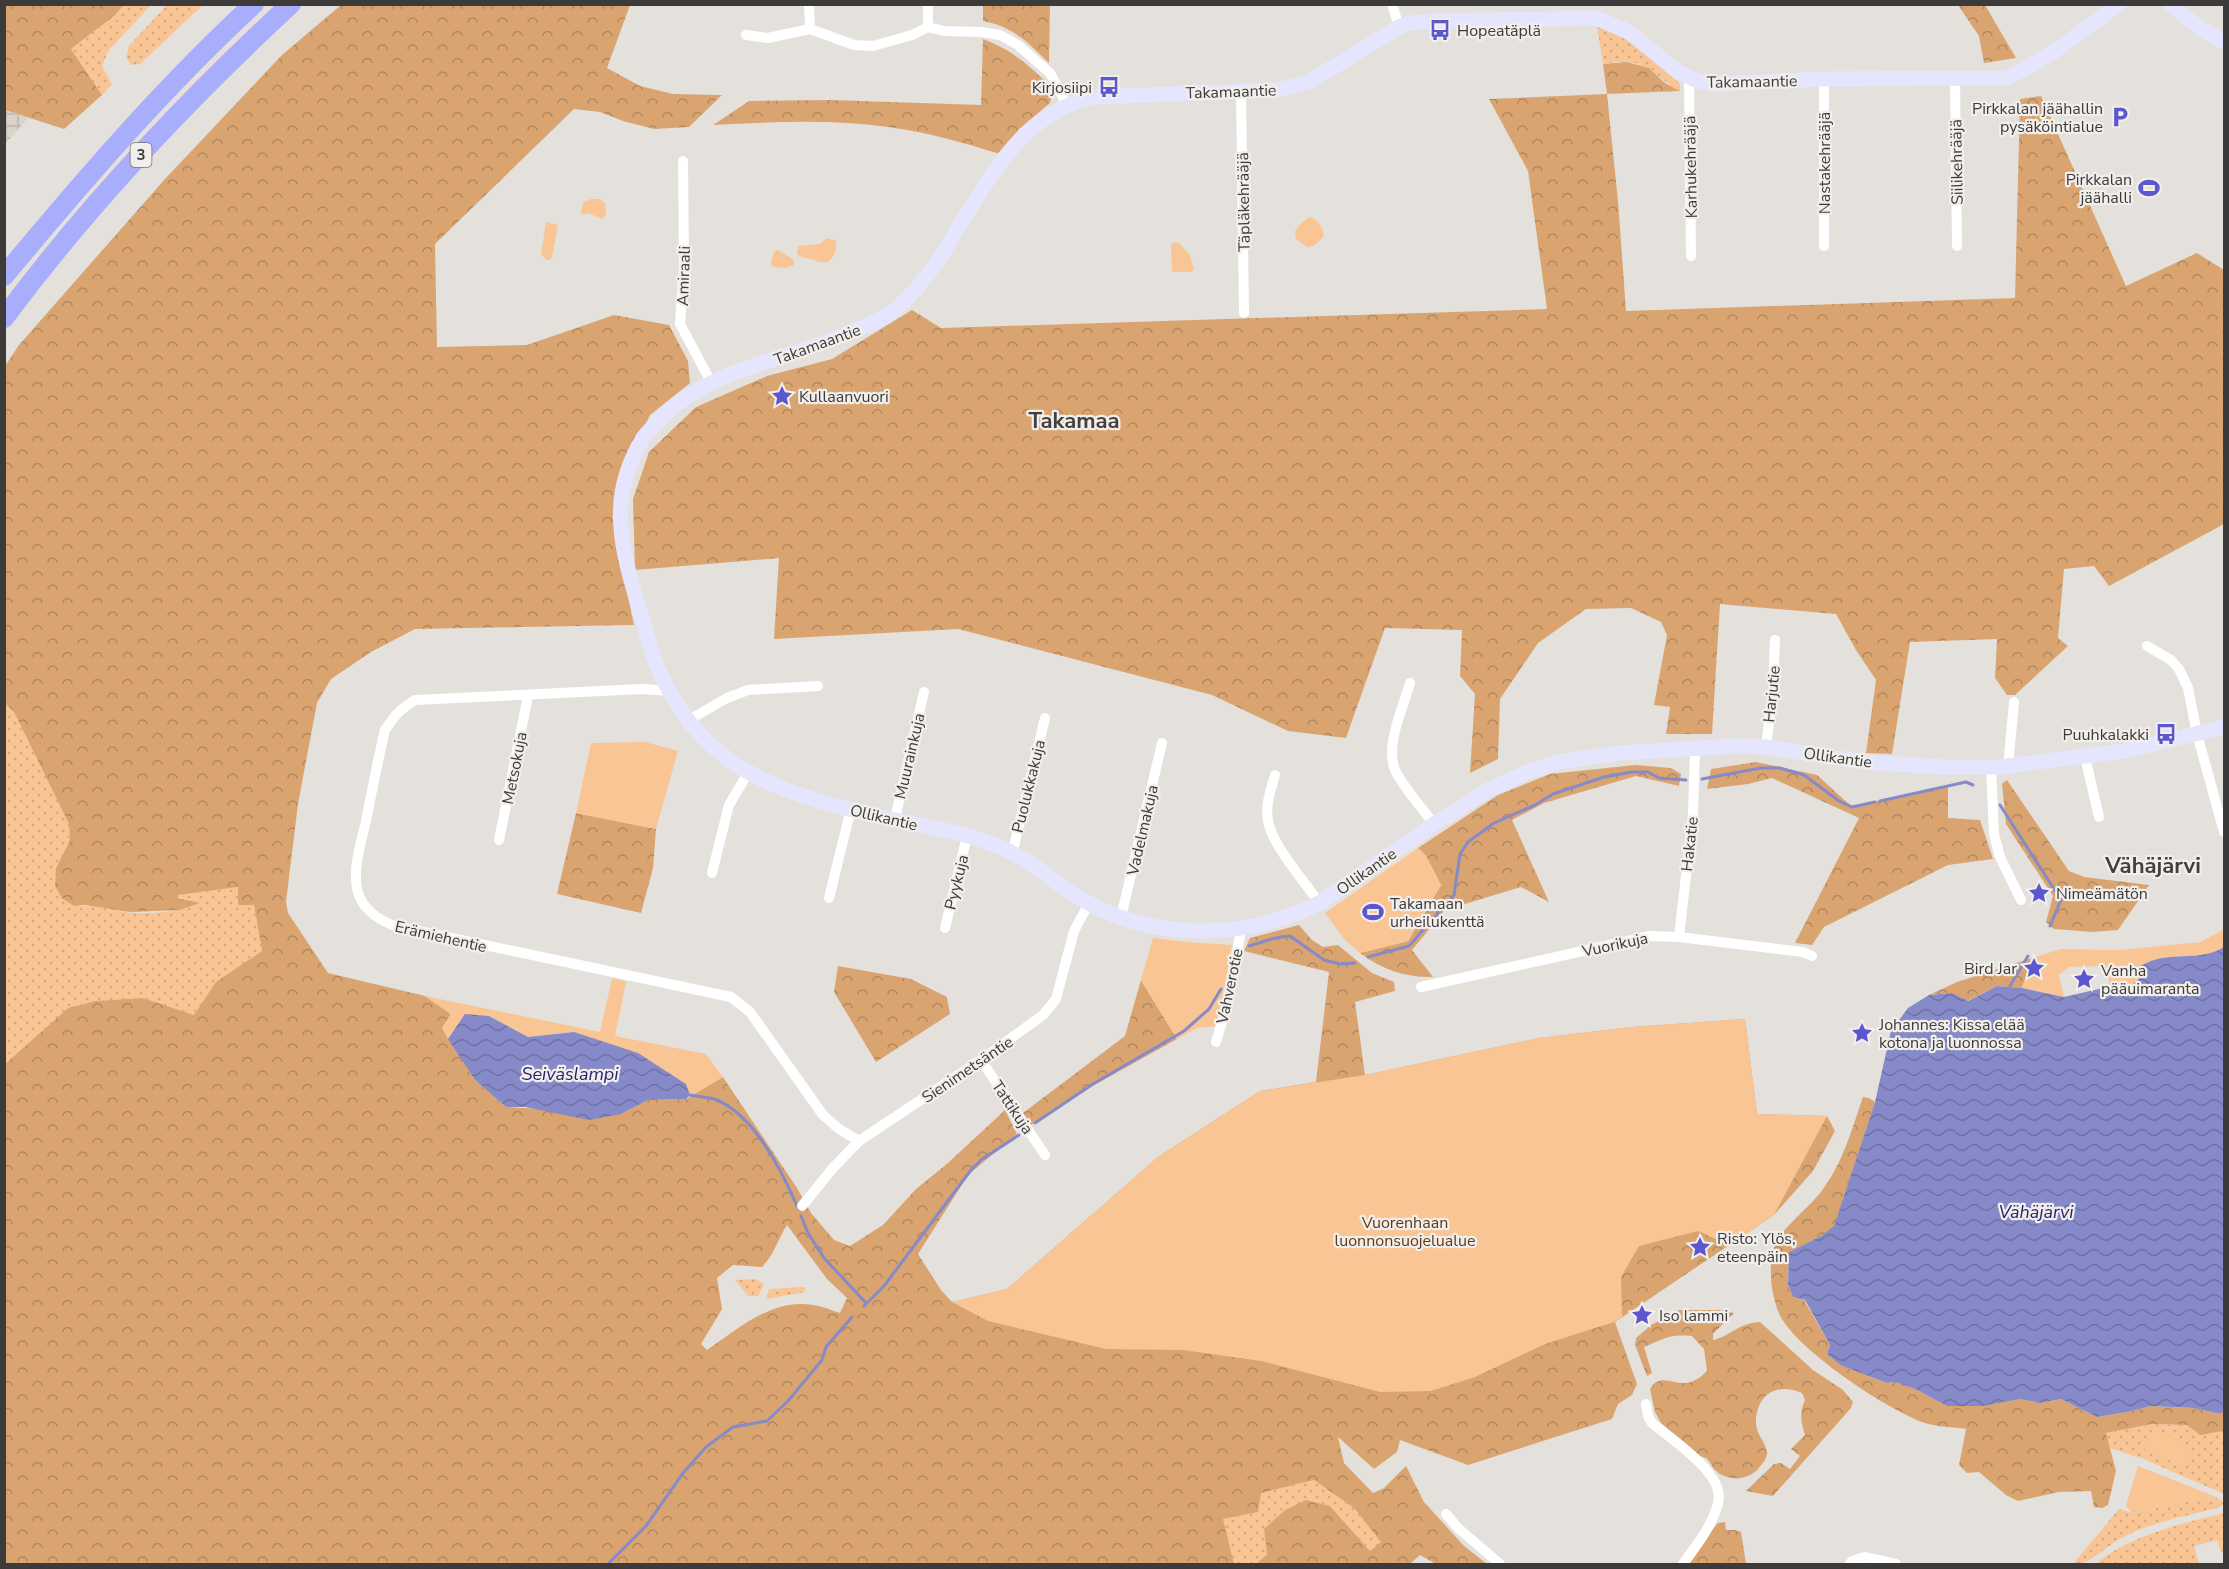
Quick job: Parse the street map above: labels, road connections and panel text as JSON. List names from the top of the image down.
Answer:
{
  "streets": {
    "highway": ["3"],
    "street": [
      "Takamaantie",
      "Siilikehrääjä",
      "Nastakehrääjä",
      "Karhukehrääjä",
      "Täpläkehrääjä",
      "Amiraali",
      "Harjutie",
      "Muurainkuja",
      "Ollikantie",
      "Metsokuja",
      "Puolukkakuja",
      "Vadelmakuja",
      "Hakatie",
      "Pyykuja",
      "Erämiehentie",
      "Vuorikuja",
      "Vahverotie",
      "Sienimetsäntie",
      "Tattikuja"
    ]
  },
  "crossings": [
    ["Takamaantie", "Siilikehrääjä"],
    ["Takamaantie", "Nastakehrääjä"],
    ["Takamaantie", "Karhukehrääjä"],
    ["Takamaantie", "Täpläkehrääjä"],
    ["Takamaantie", "Amiraali"],
    ["Takamaantie", "Ollikantie"],
    ["Harjutie", "Ollikantie"],
    ["Muurainkuja", "Ollikantie"],
    ["Ollikantie", "Puolukkakuja"],
    ["Ollikantie", "Vadelmakuja"],
    ["Ollikantie", "Hakatie"],
    ["Ollikantie", "Pyykuja"],
    ["Ollikantie", "Erämiehentie"],
    ["Ollikantie", "Vahverotie"],
    ["Ollikantie", "Sienimetsäntie"],
    ["Metsokuja", "Erämiehentie"],
    ["Hakatie", "Vuorikuja"],
    ["Erämiehentie", "Sienimetsäntie"],
    ["Sienimetsäntie", "Tattikuja"]
  ],
  "districts": ["Takamaa", "Vähäjärvi"],
  "water": ["Seiväslampi", "Vähäjärvi"],
  "parks": ["Vuorenhaan luonnonsuojelualue"],
  "places": {
    "bus stop": ["Hopeatäplä", "Kirjosiipi", "Puuhkalakki"],
    "parking": ["Pirkkalan jäähallin pysäköintialue"],
    "sports": ["Pirkkalan jäähalli", "Takamaan urheilukenttä"],
    "place": [
      "Kullaanvuori",
      "Nimeämätön",
      "Bird Jar",
      "Vanha pääuimaranta",
      "Johannes: Kissa elää kotona ja luonnossa",
      "Risto: Ylös, eteenpäin",
      "Iso lammi"
    ]
  }
}
